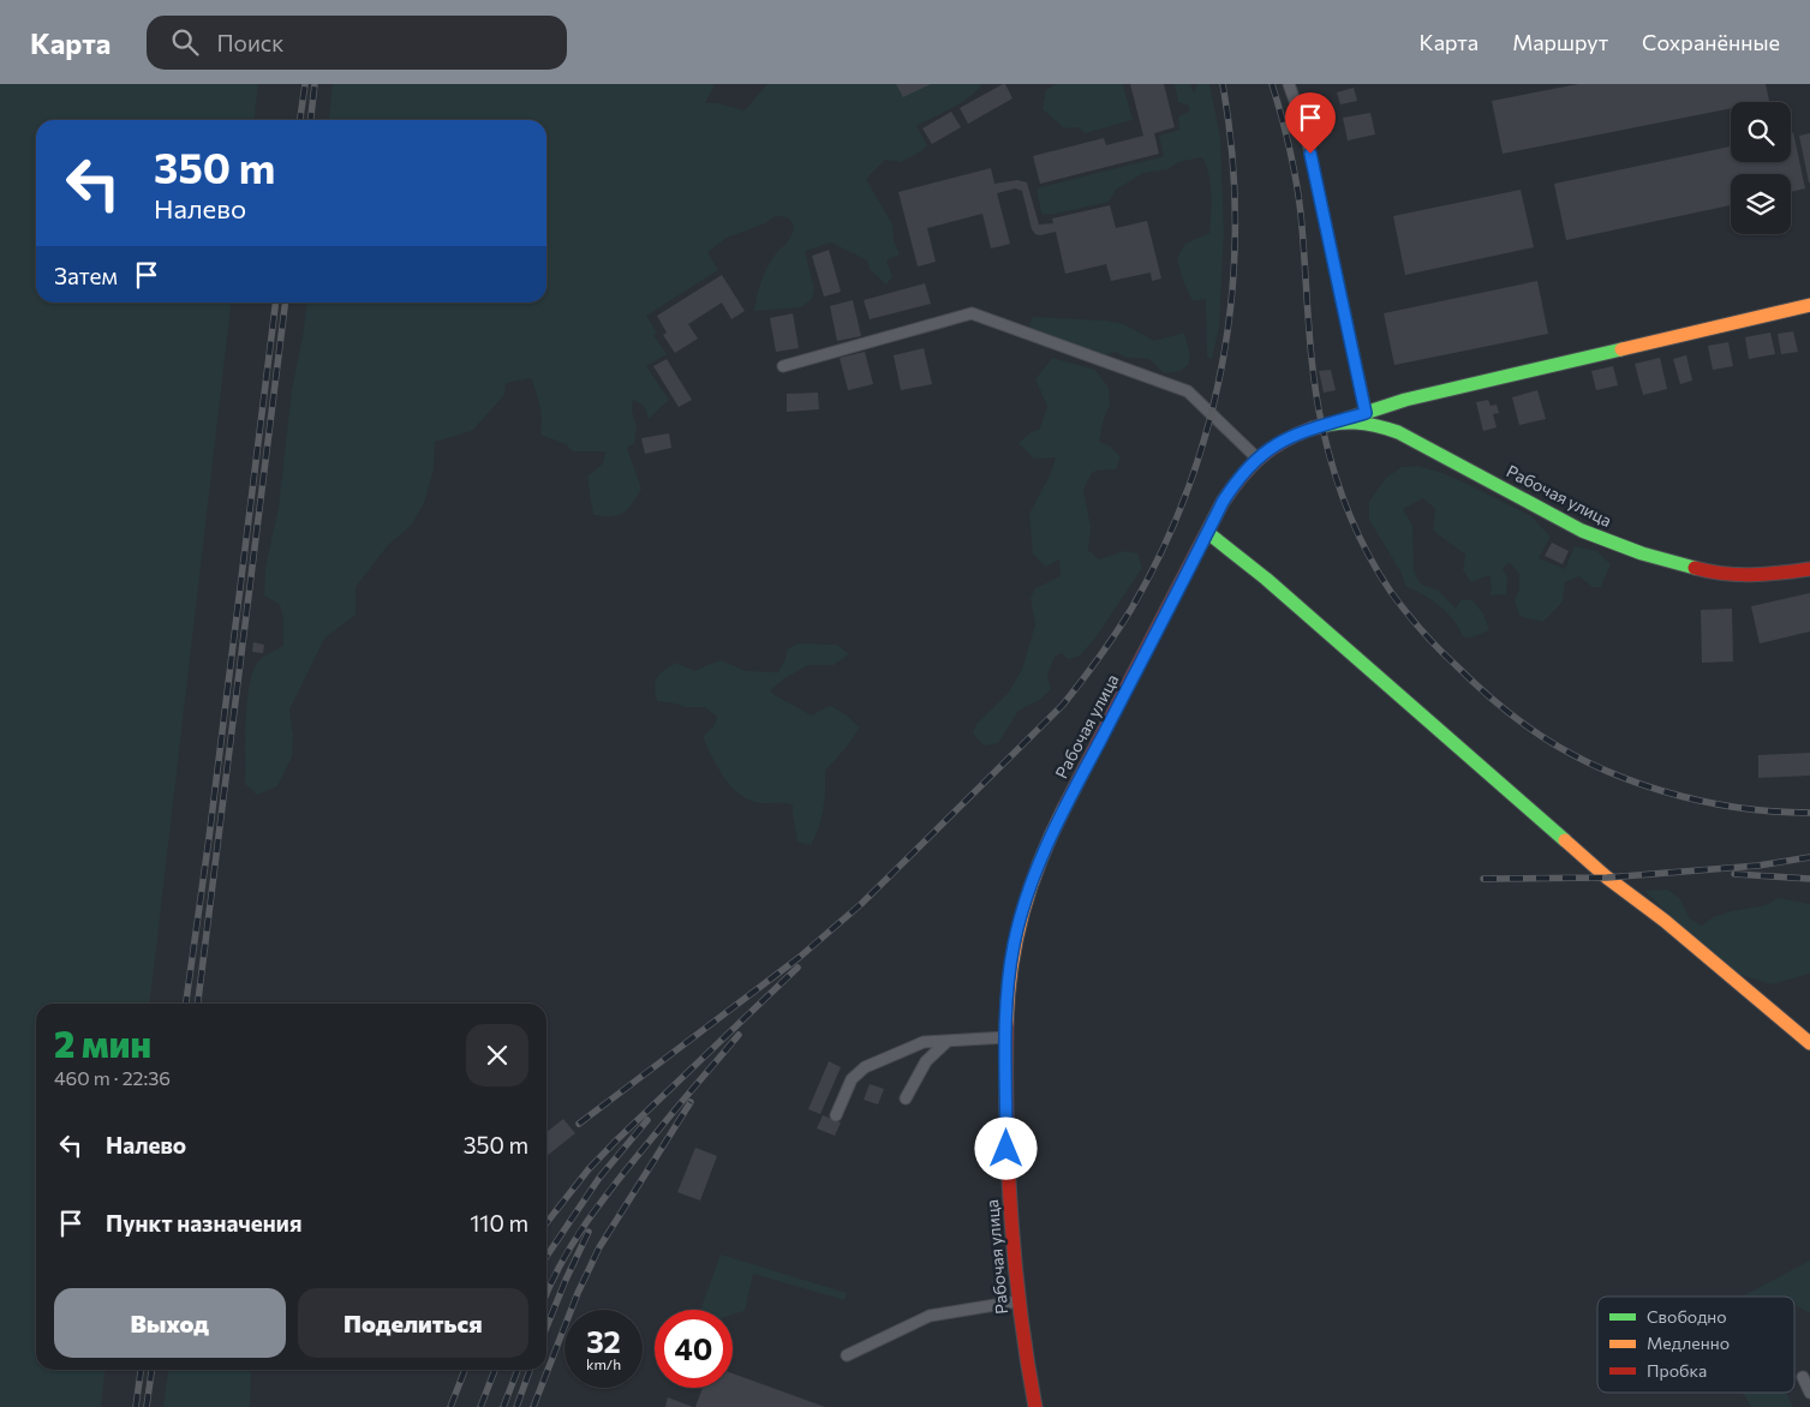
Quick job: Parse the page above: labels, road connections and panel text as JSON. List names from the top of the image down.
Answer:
{
  "streets": {
    "street": ["Рабочая улица"]
  },
  "legend": ["Свободно", "Медленно", "Пробка"],
  "page": {
    "header": "Карта",
    "search": "Поиск",
    "nav": ["Карта", "Маршрут", "Сохранённые"],
    "turn": ["350 m", "Налево"],
    "then": "Затем",
    "heading": ["2 мин", "460 m · 22:36"],
    "list": [
      {
        "name": "Налево",
        "value": "350 m"
      },
      {
        "name": "Пункт назначения",
        "value": "110 m"
      }
    ],
    "buttons": ["Выход", "Поделиться"],
    "speed": "32 km/h",
    "limit": "40"
  }
}
